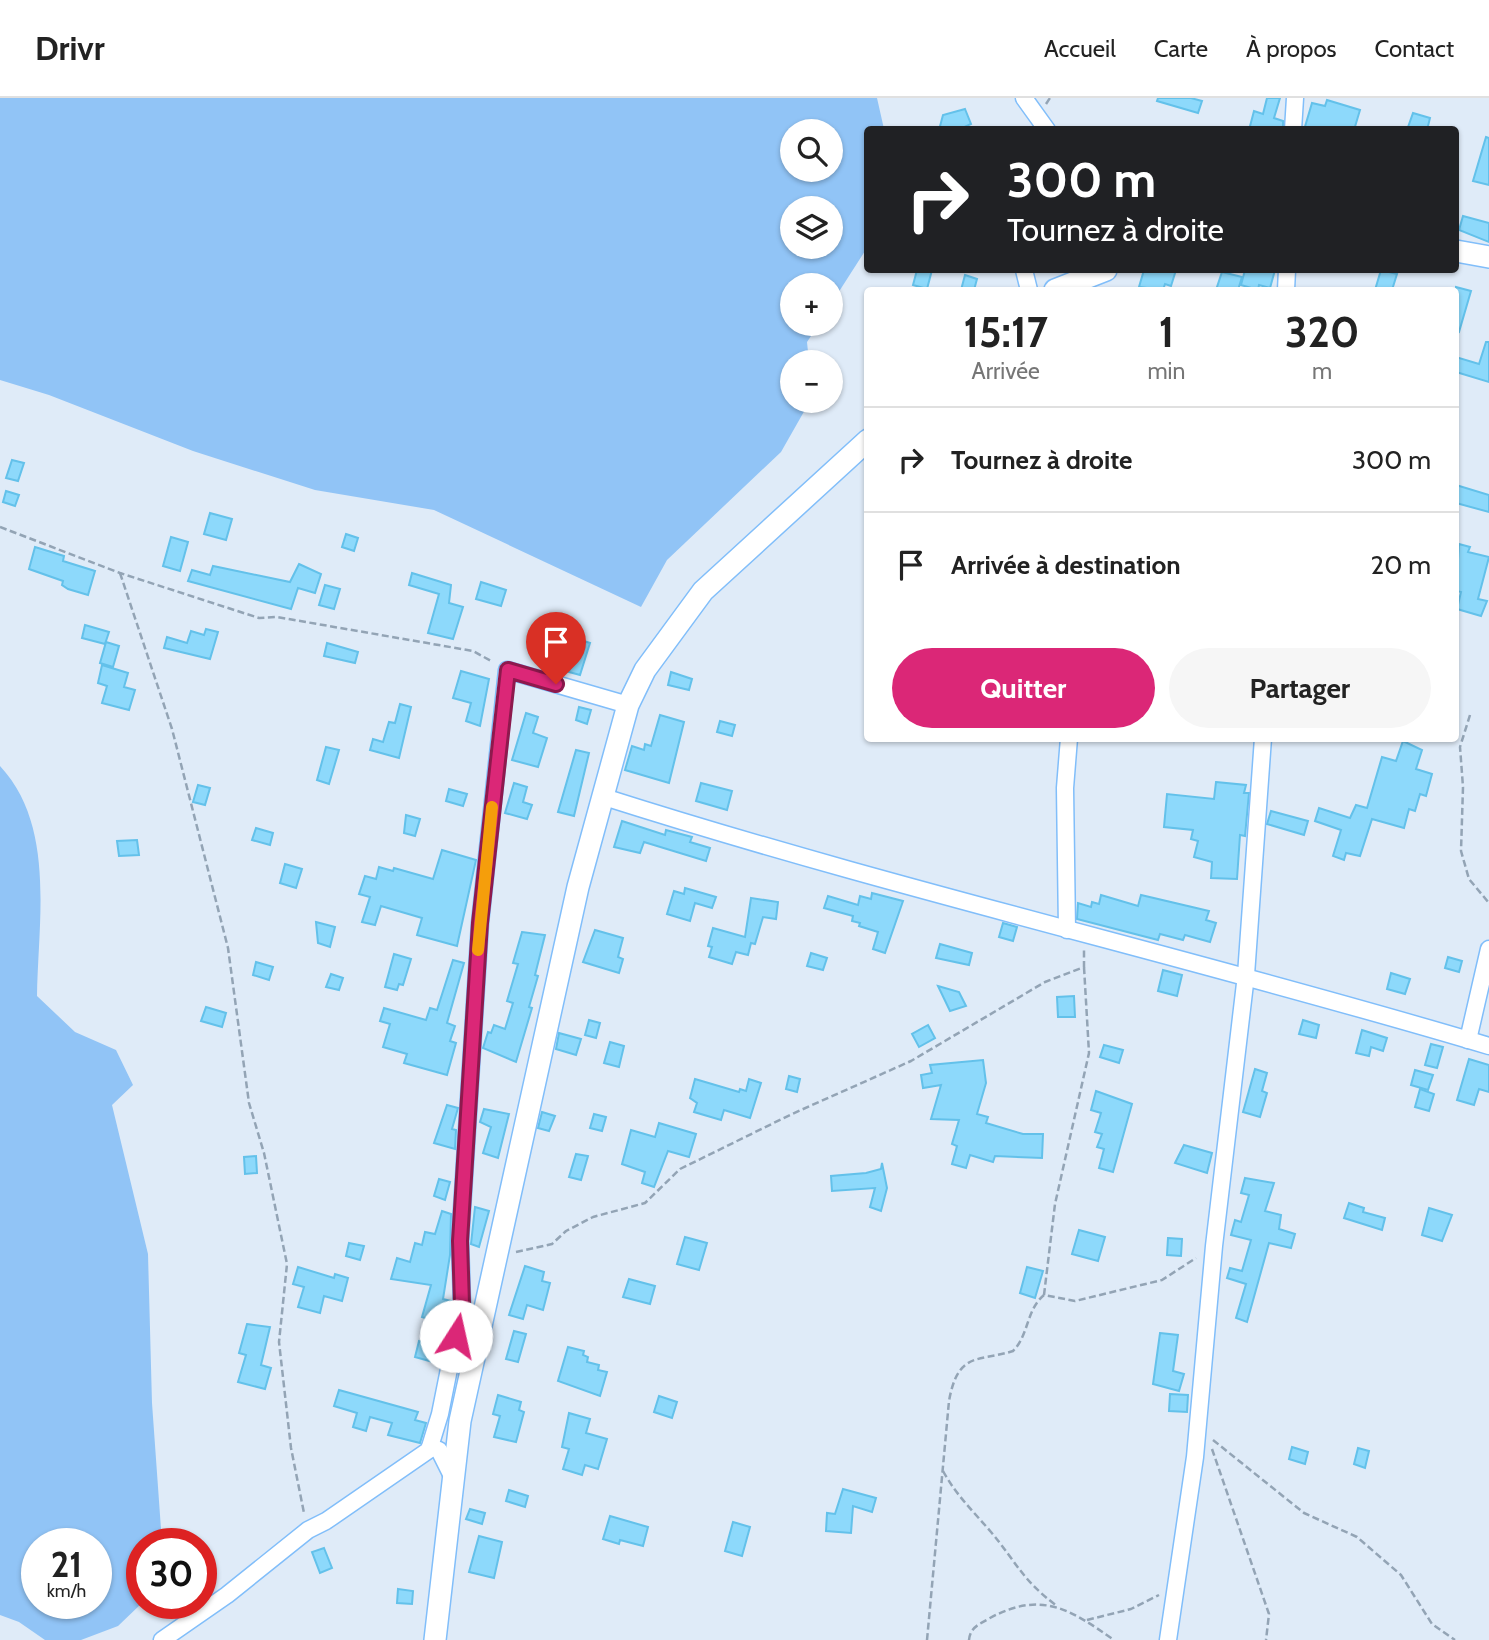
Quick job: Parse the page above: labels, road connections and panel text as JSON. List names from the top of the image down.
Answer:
{
  "page": {
    "header": "Drivr",
    "nav": [
      "Accueil",
      "Carte",
      "À propos",
      "Contact"
    ],
    "map_buttons": ["+", "−"],
    "turn": ["300 m", "Tournez à droite"],
    "eta": [
      "15:17",
      "Arrivée",
      "1",
      "min",
      "320",
      "m"
    ],
    "list": [
      {
        "name": "Tournez à droite",
        "value": "300 m"
      },
      {
        "name": "Arrivée à destination",
        "value": "20 m"
      }
    ],
    "buttons": ["Quitter", "Partager"],
    "speed": "21 km/h",
    "limit": "30"
  }
}
